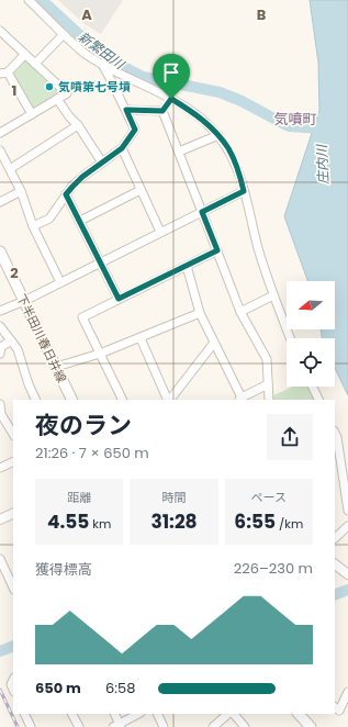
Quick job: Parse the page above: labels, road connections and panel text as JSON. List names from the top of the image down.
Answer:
{
  "streets": {
    "main road": ["下半田川春日井線"]
  },
  "districts": ["気噴町"],
  "water": ["新繁田川", "庄内川"],
  "places": ["気噴第七号墳"],
  "north": "left",
  "page": {
    "heading": ["夜のラン", "21:26 · 7 × 650 m"],
    "stats": [
      ["距離", "4.55 km"],
      ["時間", "31:28"],
      ["ペース", "6:55 /km"]
    ],
    "chart": ["獲得標高", "226–230 m"],
    "list": [
      {
        "name": "650 m",
        "note": "6:58"
      }
    ]
  },
  "grid": {
    "columns": ["A", "B"],
    "rows": ["1", "2"]
  }
}
